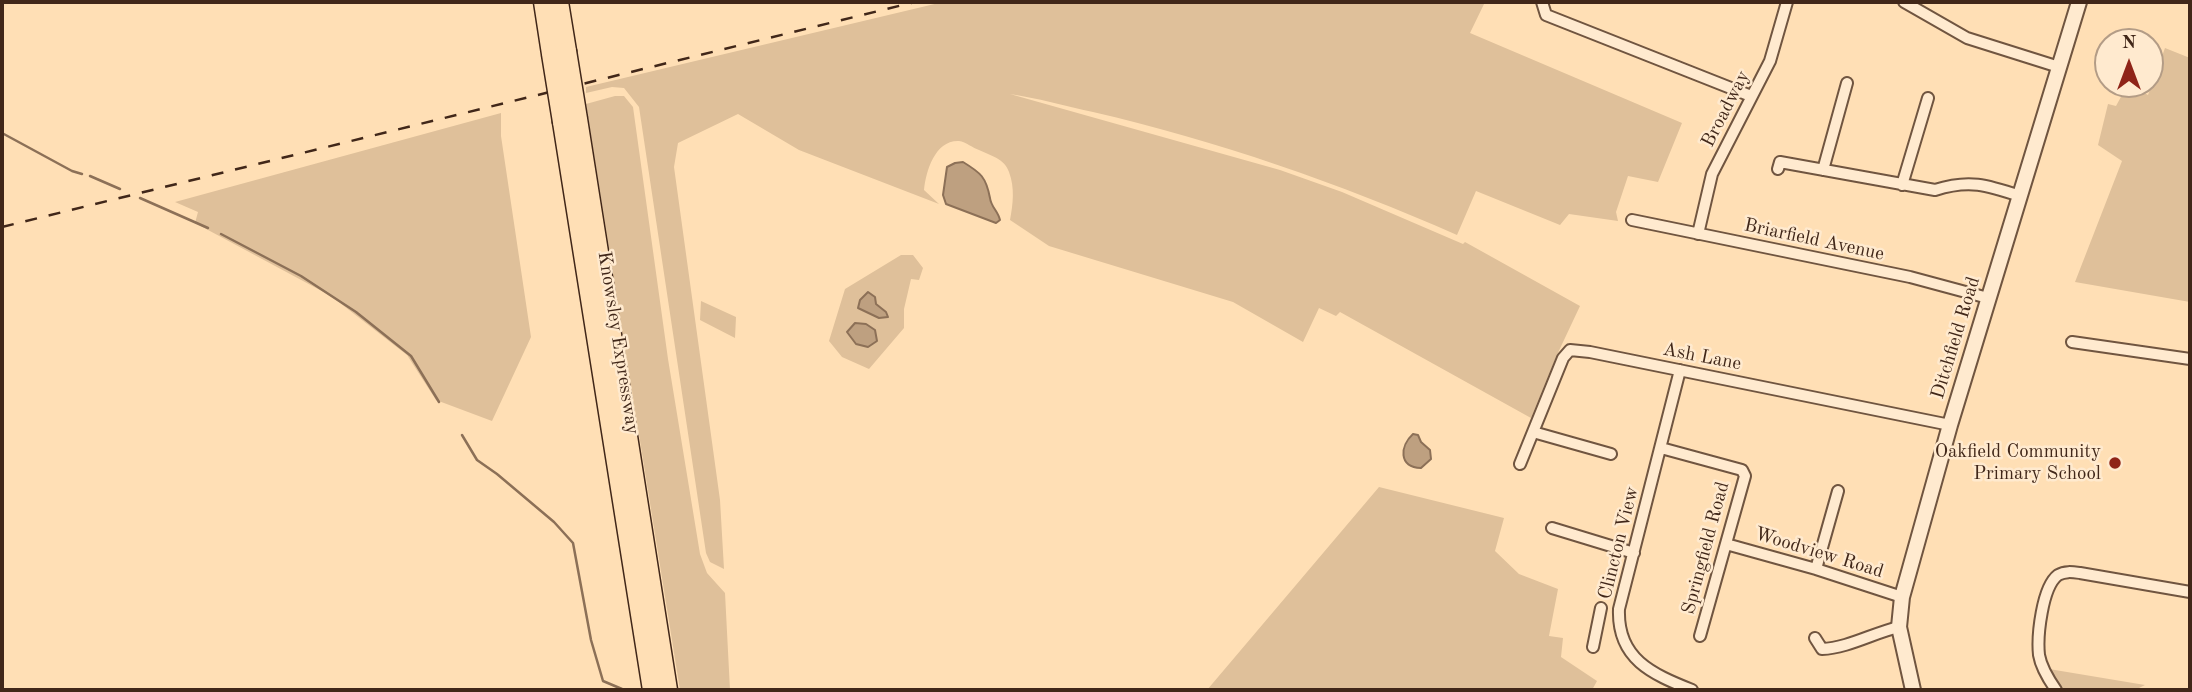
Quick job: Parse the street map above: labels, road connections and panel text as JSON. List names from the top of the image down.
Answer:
{
  "streets": {
    "highway": ["Knowsley Expressway"],
    "street": [
      "Broadway",
      "Briarfield Avenue",
      "Ditchfield Road",
      "Ash Lane",
      "Clincton View",
      "Springfield Road",
      "Woodview Road"
    ]
  },
  "crossings": [
    ["Broadway", "Briarfield Avenue"],
    ["Briarfield Avenue", "Ditchfield Road"],
    ["Ditchfield Road", "Ash Lane"],
    ["Ditchfield Road", "Woodview Road"],
    ["Ash Lane", "Clincton View"],
    ["Clincton View", "Springfield Road"],
    ["Springfield Road", "Woodview Road"]
  ],
  "places": ["Oakfield Community Primary School"],
  "north": "top"
}
